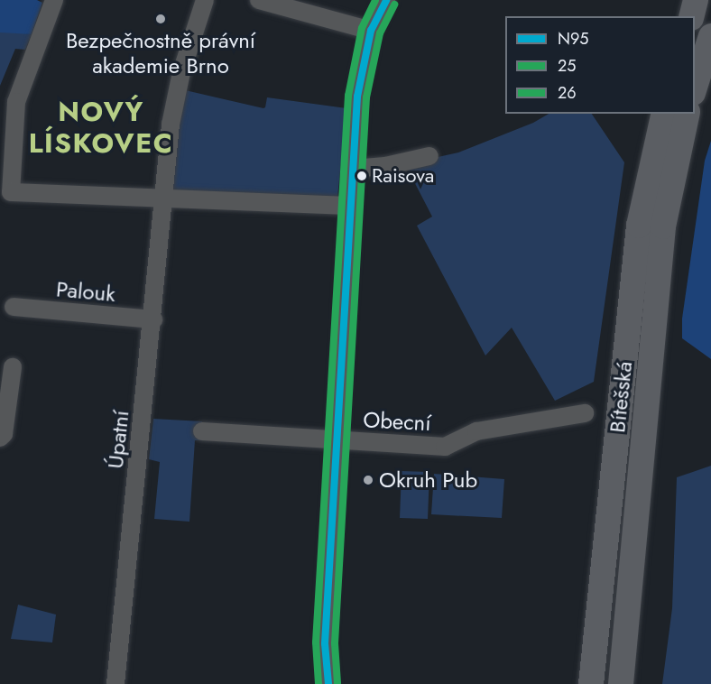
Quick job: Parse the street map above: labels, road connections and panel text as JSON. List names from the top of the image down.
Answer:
{
  "streets": {
    "highway": ["Bítešská"],
    "street": ["Palouk", "Obecní", "Úpatní"]
  },
  "crossings": [
    ["Palouk", "Úpatní"]
  ],
  "districts": ["NOVÝ LÍSKOVEC"],
  "places": ["Bezpečnostně právní akademie Brno", "Raisova", "Okruh Pub"],
  "lines": ["transit line N95", "transit line 26", "transit line 25"],
  "legend": ["N95", "25", "26"]
}
